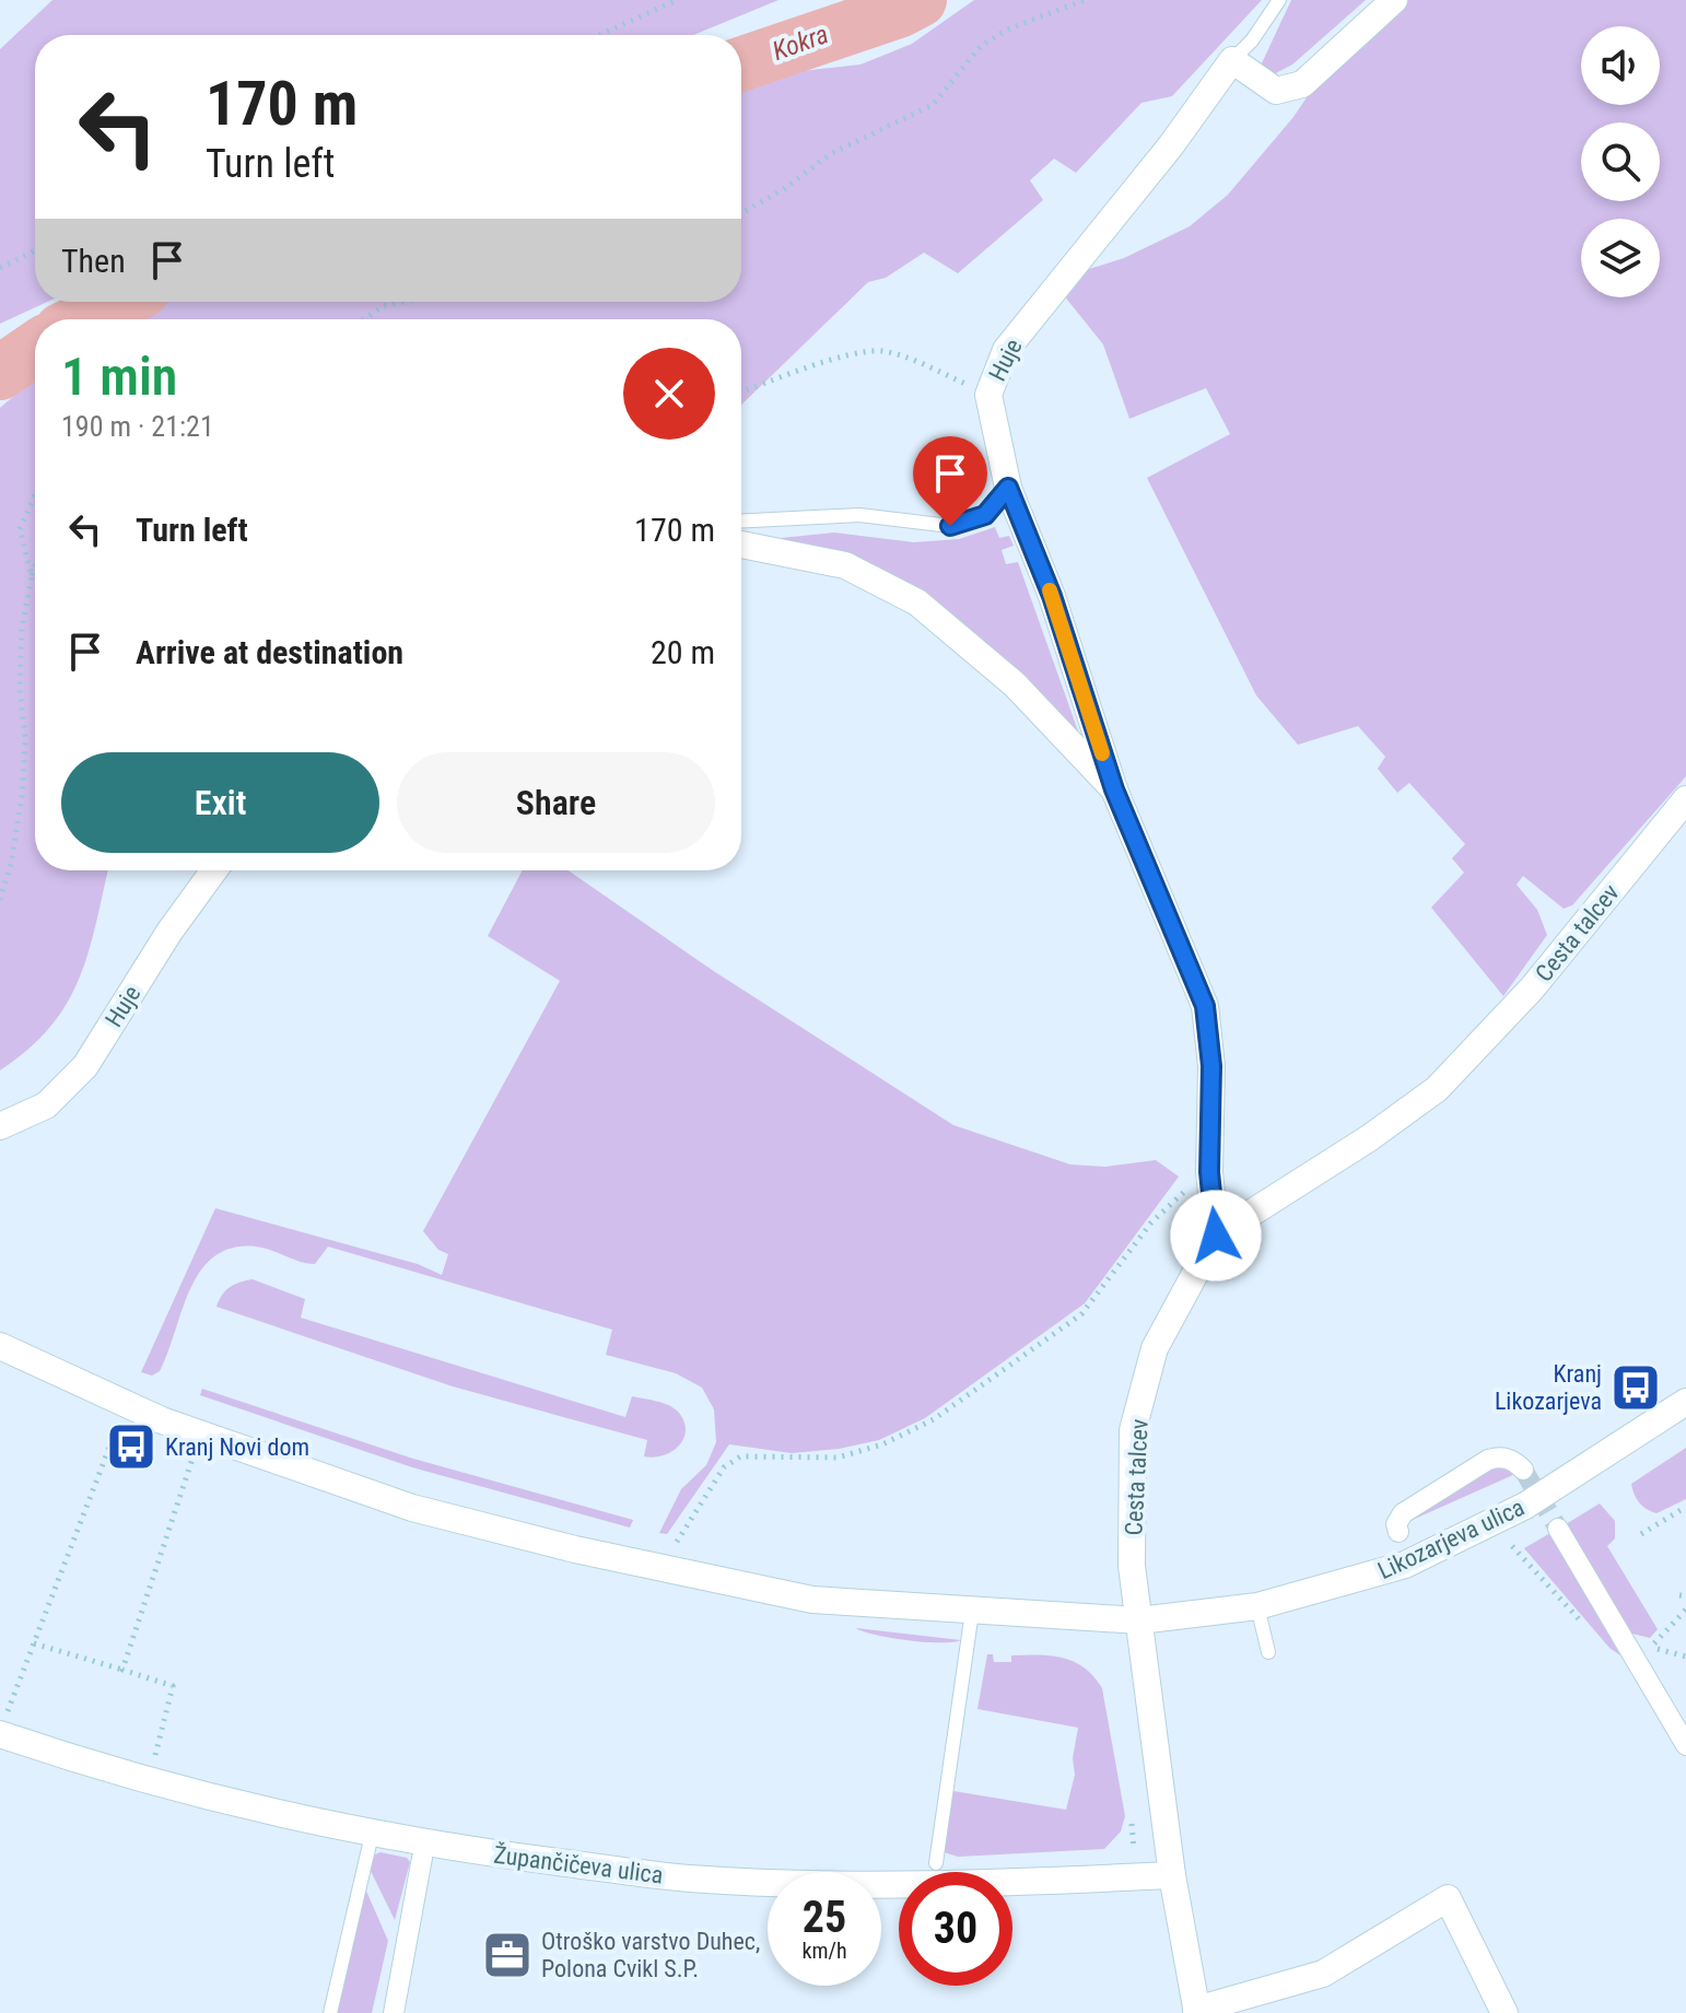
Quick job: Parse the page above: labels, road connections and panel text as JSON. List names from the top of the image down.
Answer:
{
  "streets": {
    "street": [
      "Huje",
      "Cesta talcev",
      "Likozarjeva ulica",
      "Župančičeva ulica"
    ]
  },
  "crossings": [
    ["Huje", "Cesta talcev"],
    ["Cesta talcev", "Likozarjeva ulica"],
    ["Cesta talcev", "Župančičeva ulica"]
  ],
  "water": ["Kokra"],
  "places": {
    "bus stop": ["Kranj Likozarjeva", "Kranj Novi dom"],
    "office": ["Otroško varstvo Duhec, Polona Cvikl S.P."]
  },
  "page": {
    "turn": ["170 m", "Turn left"],
    "then": "Then",
    "heading": ["1 min", "190 m · 21:21"],
    "list": [
      {
        "name": "Turn left",
        "value": "170 m"
      },
      {
        "name": "Arrive at destination",
        "value": "20 m"
      }
    ],
    "buttons": ["Exit", "Share"],
    "speed": "25 km/h",
    "limit": "30"
  }
}
